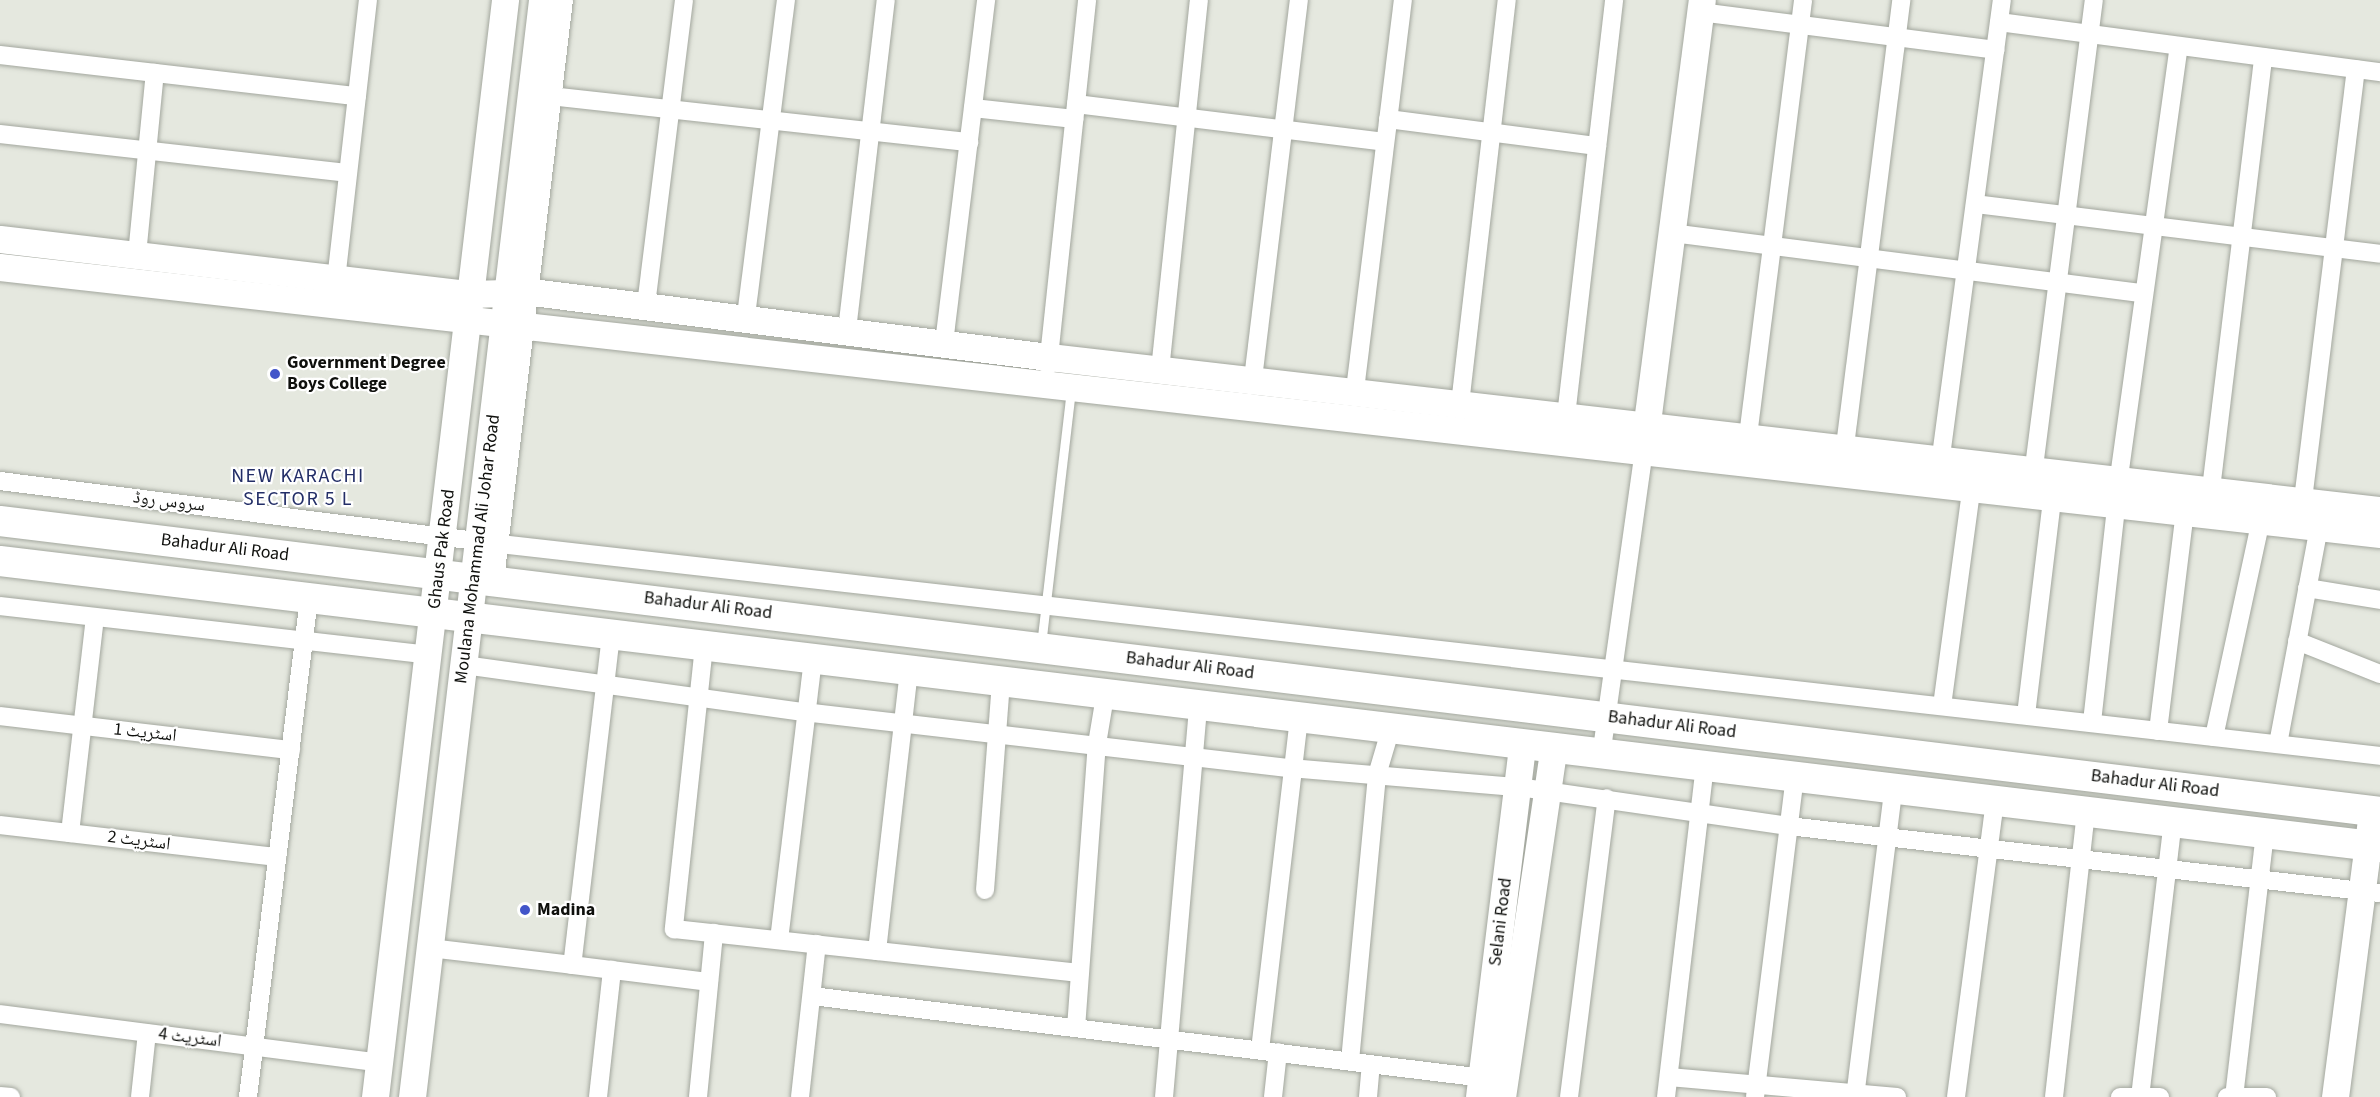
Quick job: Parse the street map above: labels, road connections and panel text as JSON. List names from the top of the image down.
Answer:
{
  "streets": {
    "main road": ["Bahadur Ali Road"],
    "street": [
      "سروس روڈ",
      "Ghaus Pak Road",
      "Moulana Mohammad Ali Johar Road",
      "اسٹریٹ 1",
      "اسٹریٹ 2",
      "Selani Road",
      "اسٹریٹ 4"
    ]
  },
  "crossings": [
    ["سروس روڈ", "Ghaus Pak Road"],
    ["سروس روڈ", "Moulana Mohammad Ali Johar Road"],
    ["Bahadur Ali Road", "Ghaus Pak Road"],
    ["Bahadur Ali Road", "Moulana Mohammad Ali Johar Road"],
    ["Bahadur Ali Road", "Selani Road"],
    ["Ghaus Pak Road", "اسٹریٹ 4"]
  ],
  "districts": ["NEW KARACHI SECTOR 5 L"],
  "places": ["Government Degree Boys College", "Madina"]
}
